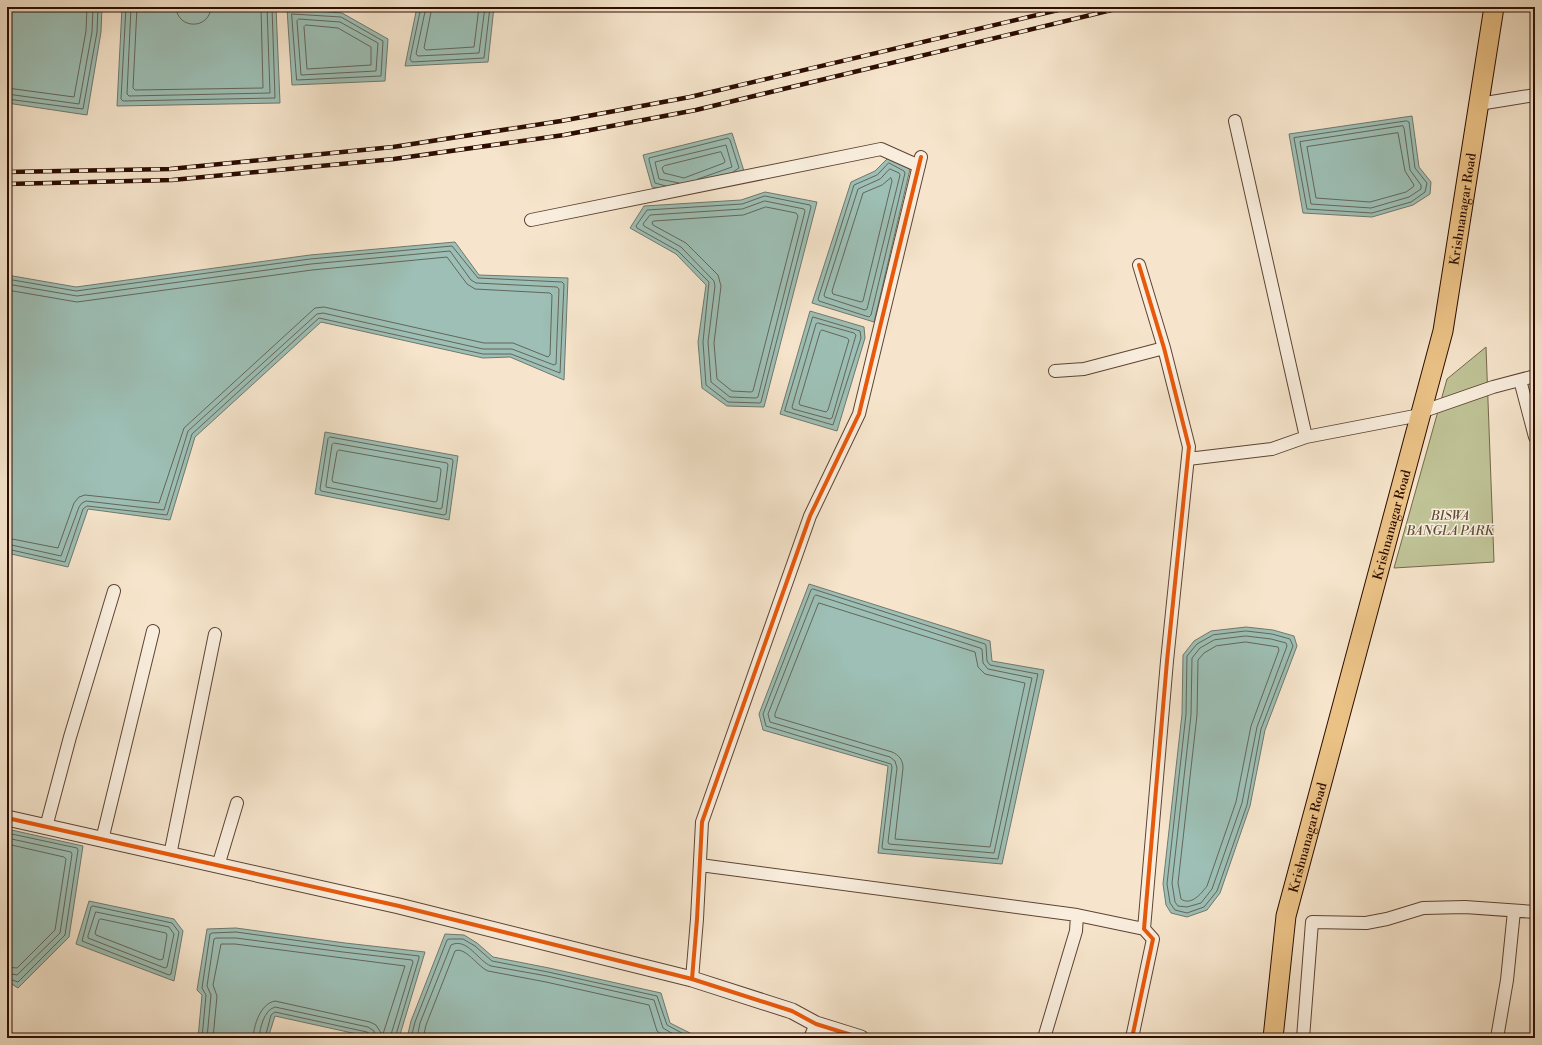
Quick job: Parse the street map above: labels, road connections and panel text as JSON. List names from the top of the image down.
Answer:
{
  "streets": {
    "main road": ["Krishnanagar Road"]
  },
  "parks": ["BISWA BANGLA PARK"]
}
